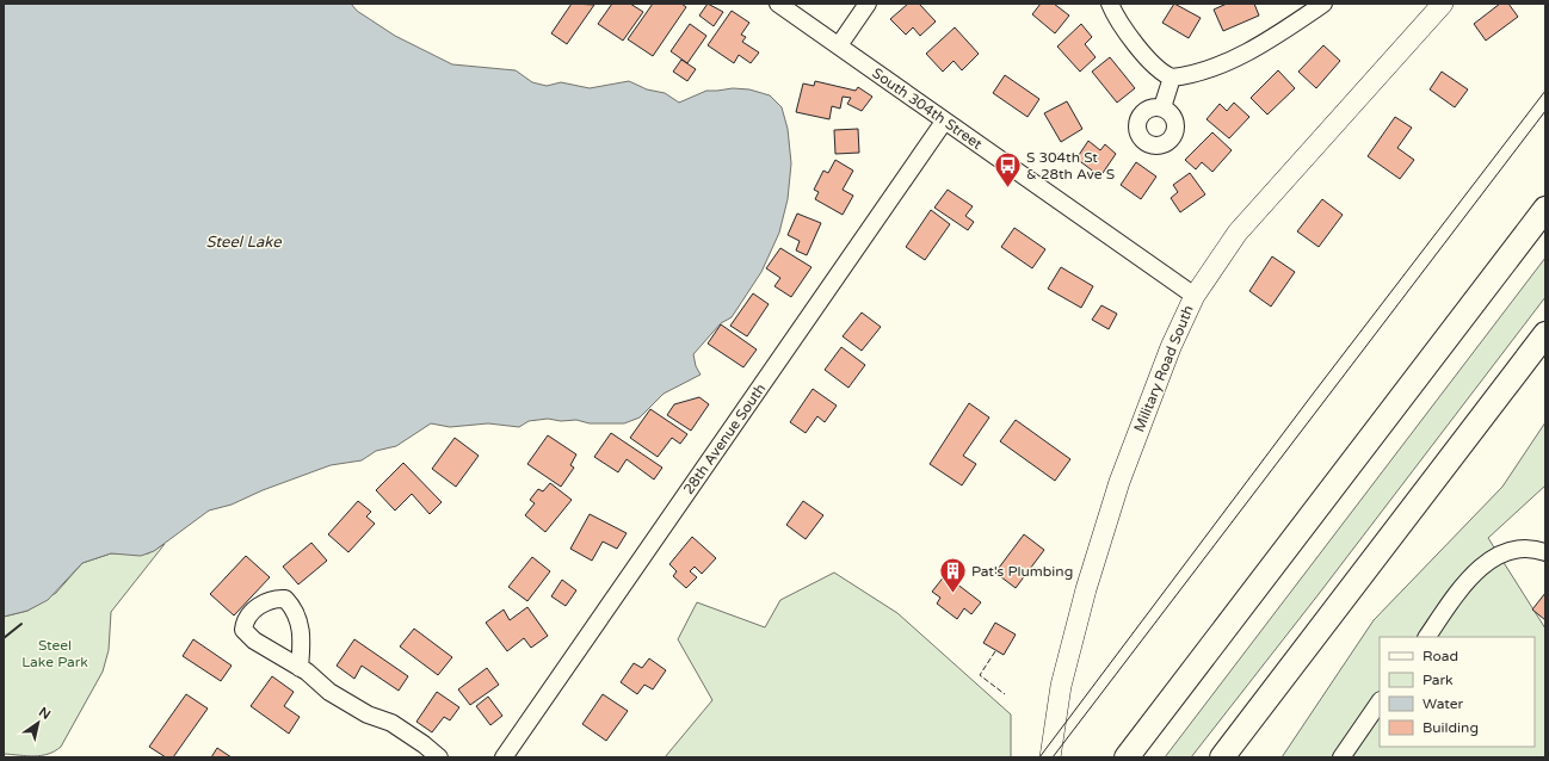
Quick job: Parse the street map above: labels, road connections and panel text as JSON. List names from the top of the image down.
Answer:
{
  "streets": {
    "main road": ["Military Road South"],
    "street": ["South 304th Street", "28th Avenue South"]
  },
  "crossings": [
    ["South 304th Street", "Military Road South"],
    ["South 304th Street", "28th Avenue South"]
  ],
  "water": ["Steel Lake"],
  "parks": ["Steel Lake Park"],
  "places": {
    "bus stop": ["S 304th St & 28th Ave S"],
    "building": ["Pat's Plumbing"]
  },
  "legend": [
    "Road",
    "Park",
    "Water",
    "Building"
  ],
  "north": "top right"
}
